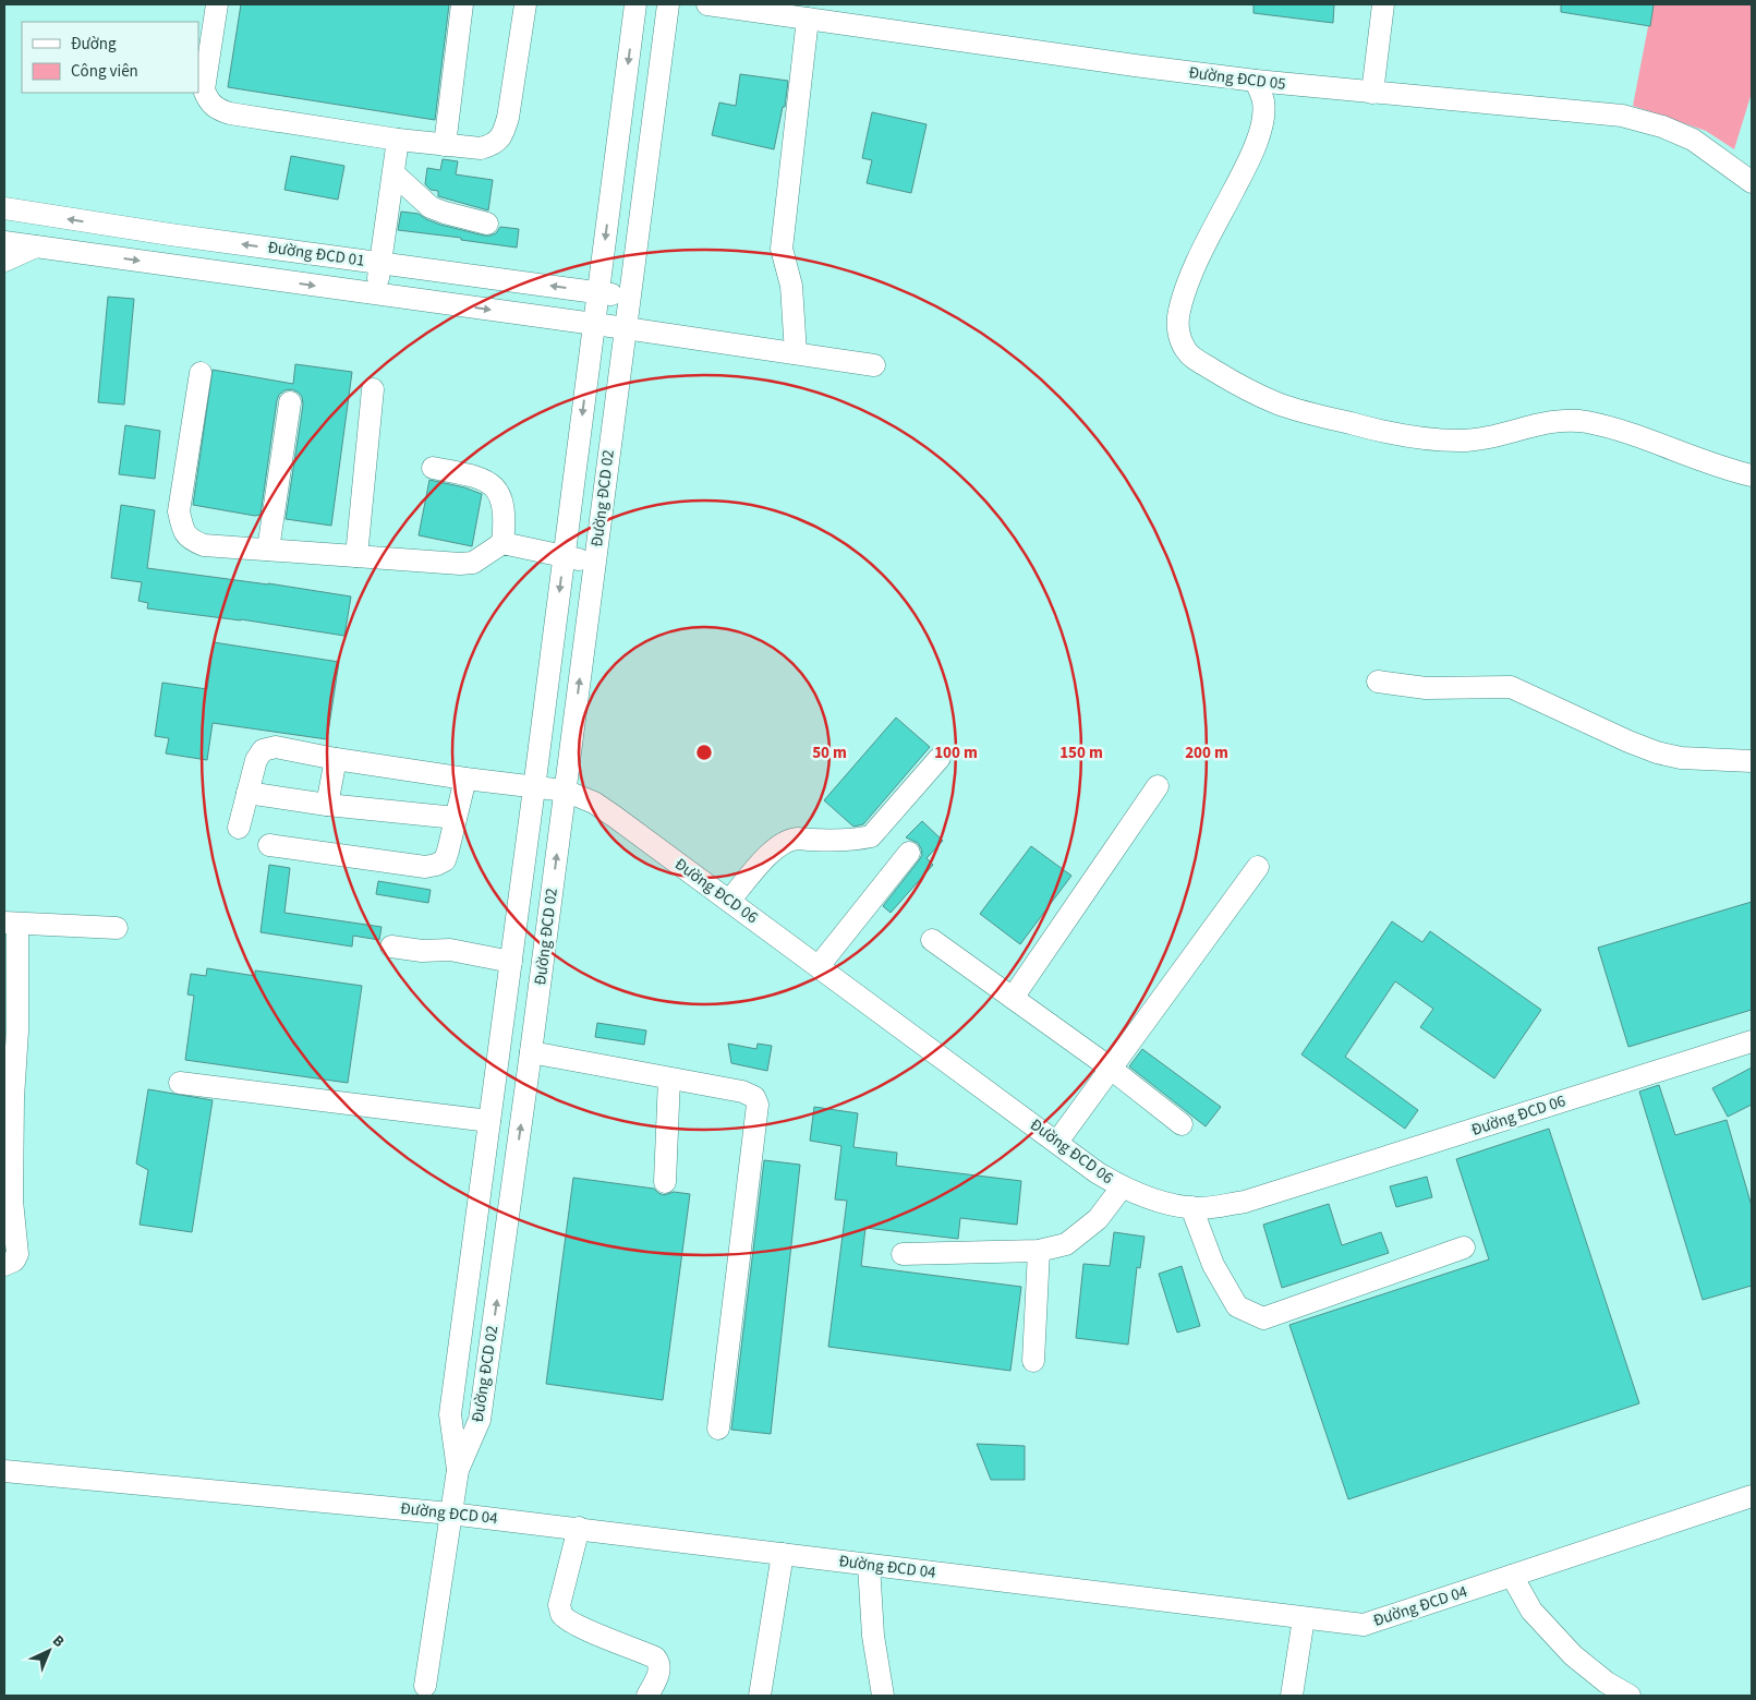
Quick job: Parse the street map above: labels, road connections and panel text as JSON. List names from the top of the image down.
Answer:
{
  "streets": {
    "street": [
      "Đường ĐCD 05",
      "Đường ĐCD 01",
      "Đường ĐCD 02",
      "Đường ĐCD 06",
      "Đường ĐCD 04"
    ]
  },
  "crossings": [
    ["Đường ĐCD 01", "Đường ĐCD 02"],
    ["Đường ĐCD 02", "Đường ĐCD 06"]
  ],
  "legend": ["Đường", "Công viên"],
  "north": "top right",
  "rings": [
    "50 m",
    "100 m",
    "150 m",
    "200 m"
  ]
}
